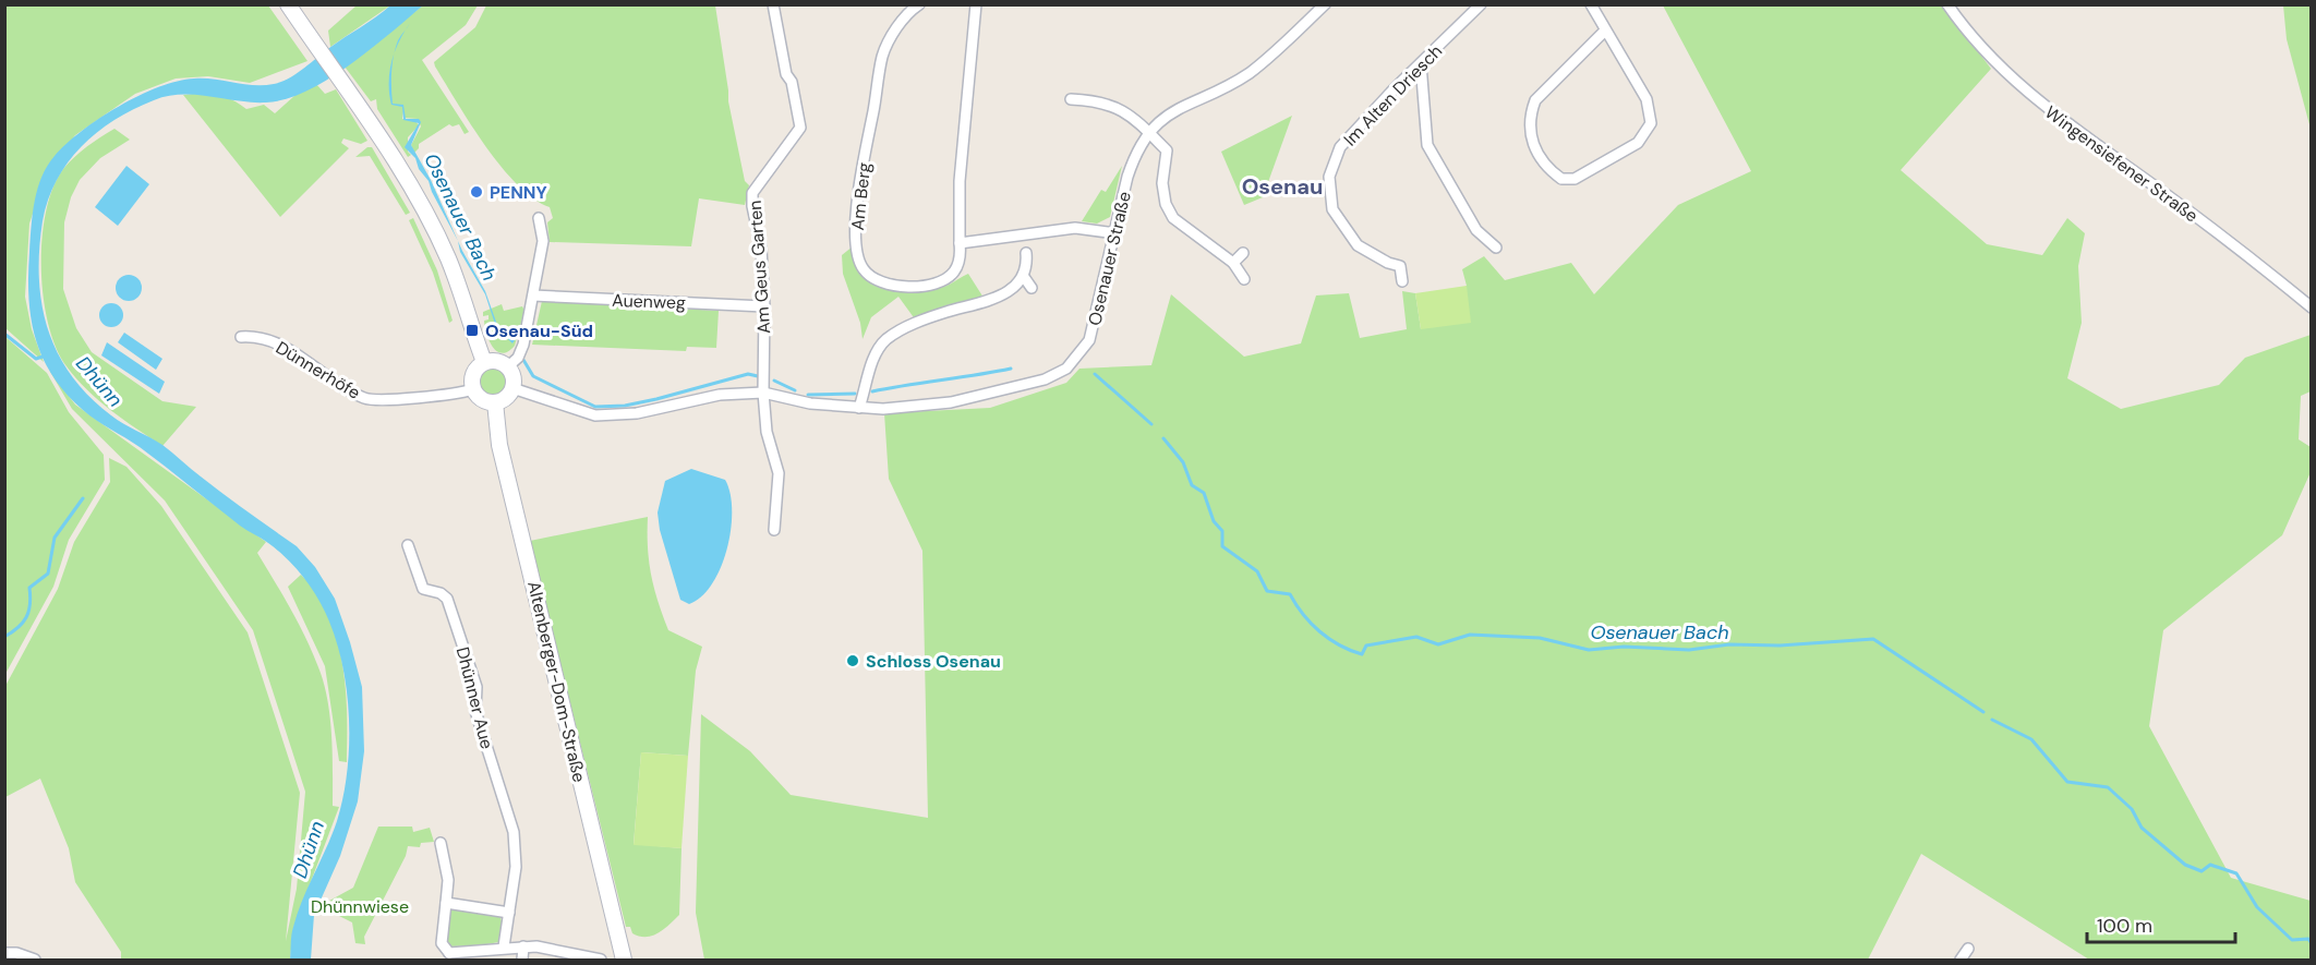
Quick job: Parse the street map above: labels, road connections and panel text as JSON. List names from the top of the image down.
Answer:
{
  "streets": {
    "main road": ["Altenberger-Dom-Straße"],
    "street": [
      "Im Alten Driesch",
      "Wingensiefener Straße",
      "Am Berg",
      "Osenauer Straße",
      "Am Geus Garten",
      "Auenweg",
      "Dünnerhöfe",
      "Dhünner Aue"
    ]
  },
  "crossings": [
    ["Osenauer Straße", "Am Geus Garten"],
    ["Osenauer Straße", "Dünnerhöfe"],
    ["Osenauer Straße", "Altenberger-Dom-Straße"],
    ["Am Geus Garten", "Auenweg"],
    ["Dünnerhöfe", "Altenberger-Dom-Straße"]
  ],
  "districts": ["Osenau"],
  "water": ["Osenauer Bach", "Dhünn"],
  "parks": ["Dhünnwiese"],
  "places": {
    "other": ["PENNY", "Schloss Osenau"],
    "transit": ["Osenau-Süd"]
  },
  "scale_bar": "100 m"
}
